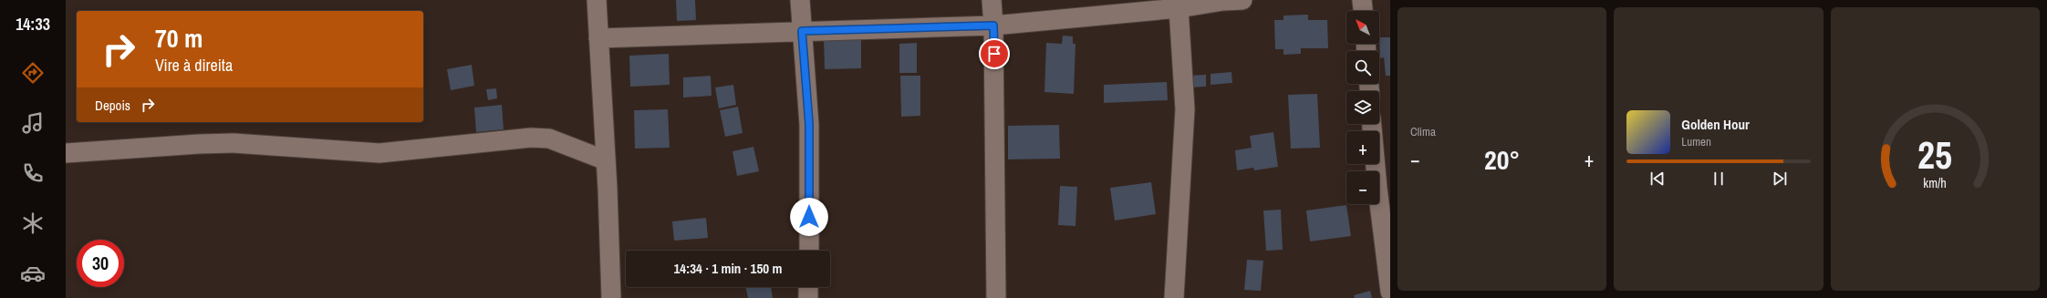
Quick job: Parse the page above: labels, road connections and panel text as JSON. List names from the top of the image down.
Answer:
{
  "north": "top left",
  "page": {
    "tabs": "14:33",
    "tile": "Clima",
    "map_buttons": ["+", "−"],
    "turn": ["70 m", "Vire à direita"],
    "then": "Depois",
    "song": ["Golden Hour", "Lumen"],
    "heat": ["−", "20°", "+"],
    "limit": "30",
    "trip": "14:34 · 1 min · 150 m",
    "gauge": ["25", "km/h"]
  }
}
